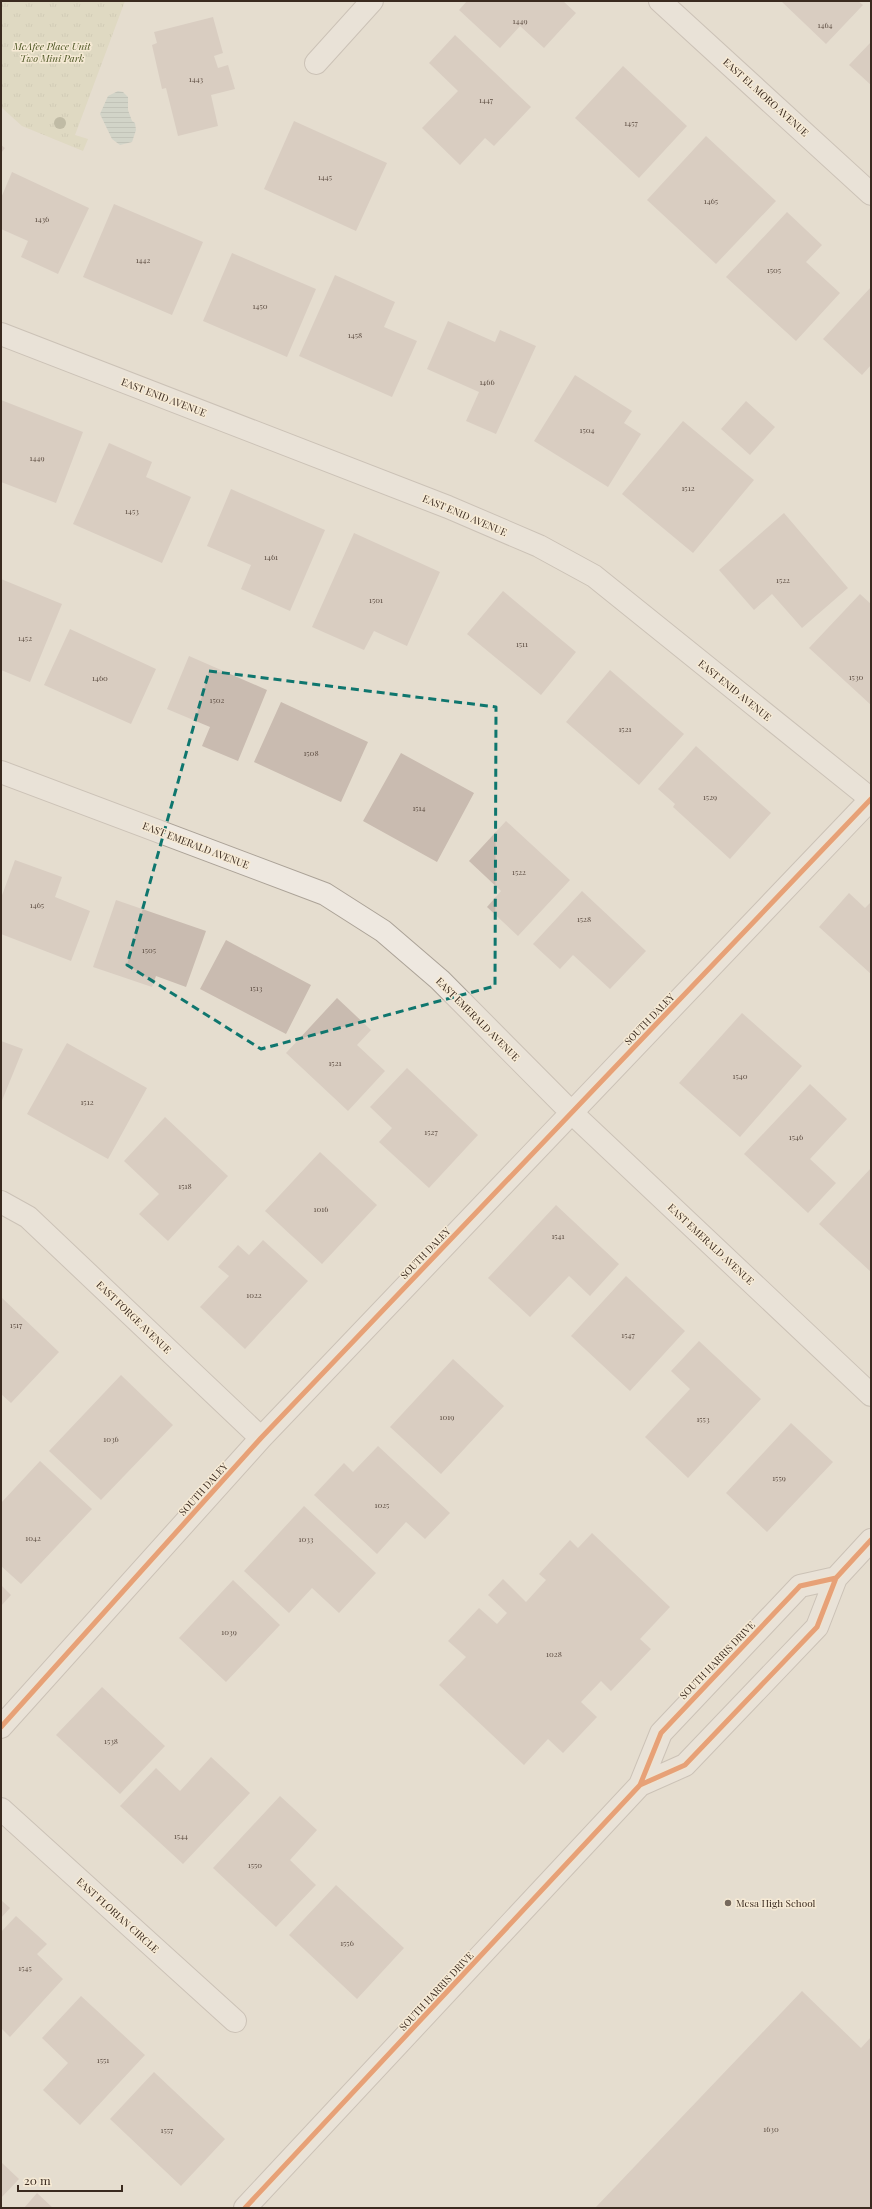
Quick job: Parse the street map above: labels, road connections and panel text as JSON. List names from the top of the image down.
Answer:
{
  "streets": {
    "street": [
      "EAST EL MORO AVENUE",
      "EAST ENID AVENUE",
      "EAST EMERALD AVENUE",
      "SOUTH DALEY",
      "EAST FORGE AVENUE",
      "SOUTH HARRIS DRIVE",
      "EAST FLORIAN CIRCLE"
    ]
  },
  "crossings": [
    ["EAST ENID AVENUE", "SOUTH DALEY"],
    ["EAST EMERALD AVENUE", "SOUTH DALEY"],
    ["SOUTH DALEY", "EAST FORGE AVENUE"]
  ],
  "parks": ["McAfee Place Unit Two Mini Park"],
  "places": ["Mesa High School"],
  "house_numbers": [
    "1449",
    "1464",
    "1443",
    "1447",
    "1457",
    "1445",
    "1465",
    "1436",
    "1442",
    "1505",
    "1450",
    "1458",
    "1466",
    "1504",
    "1449",
    "1512",
    "1453",
    "1461",
    "1522",
    "1501",
    "1452",
    "1511",
    "1530",
    "1460",
    "1502",
    "1521",
    "1508",
    "1529",
    "1514",
    "1522",
    "1465",
    "1528",
    "1505",
    "1513",
    "1521",
    "1540",
    "1512",
    "1527",
    "1546",
    "1518",
    "1016",
    "1541",
    "1022",
    "1517",
    "1547",
    "1019",
    "1553",
    "1036",
    "1559",
    "1025",
    "1042",
    "1033",
    "1039",
    "1028",
    "1538",
    "1544",
    "1550",
    "1556",
    "1545",
    "1551",
    "1630",
    "1557"
  ],
  "scale_bar": "20 m"
}
